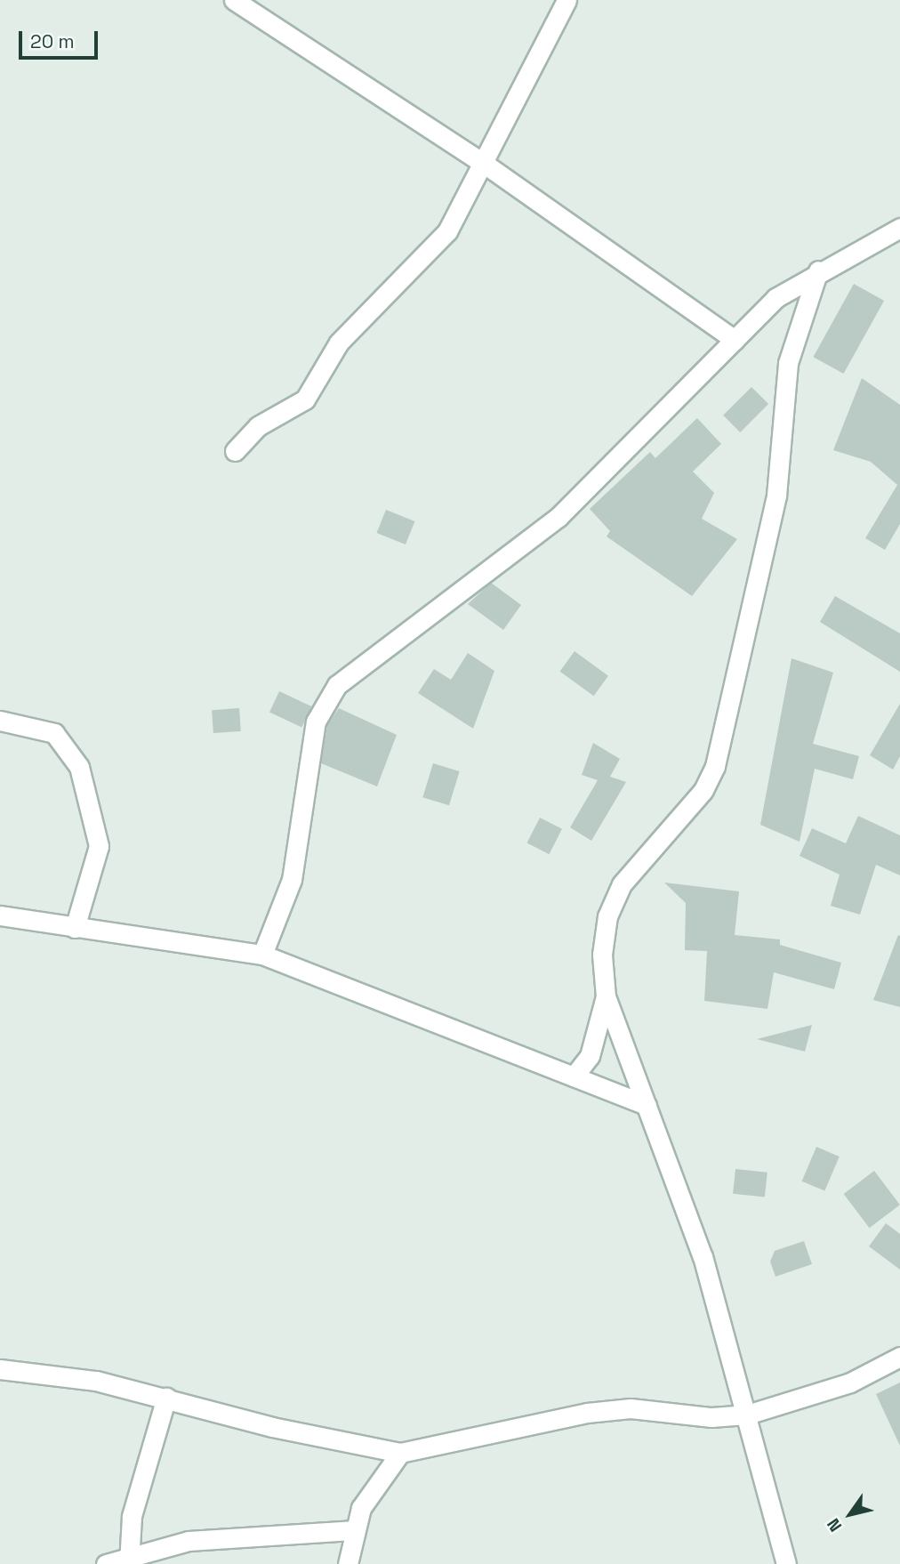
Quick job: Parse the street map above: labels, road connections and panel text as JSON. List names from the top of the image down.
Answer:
{
  "scale_bar": "20 m",
  "north": "bottom left"
}
